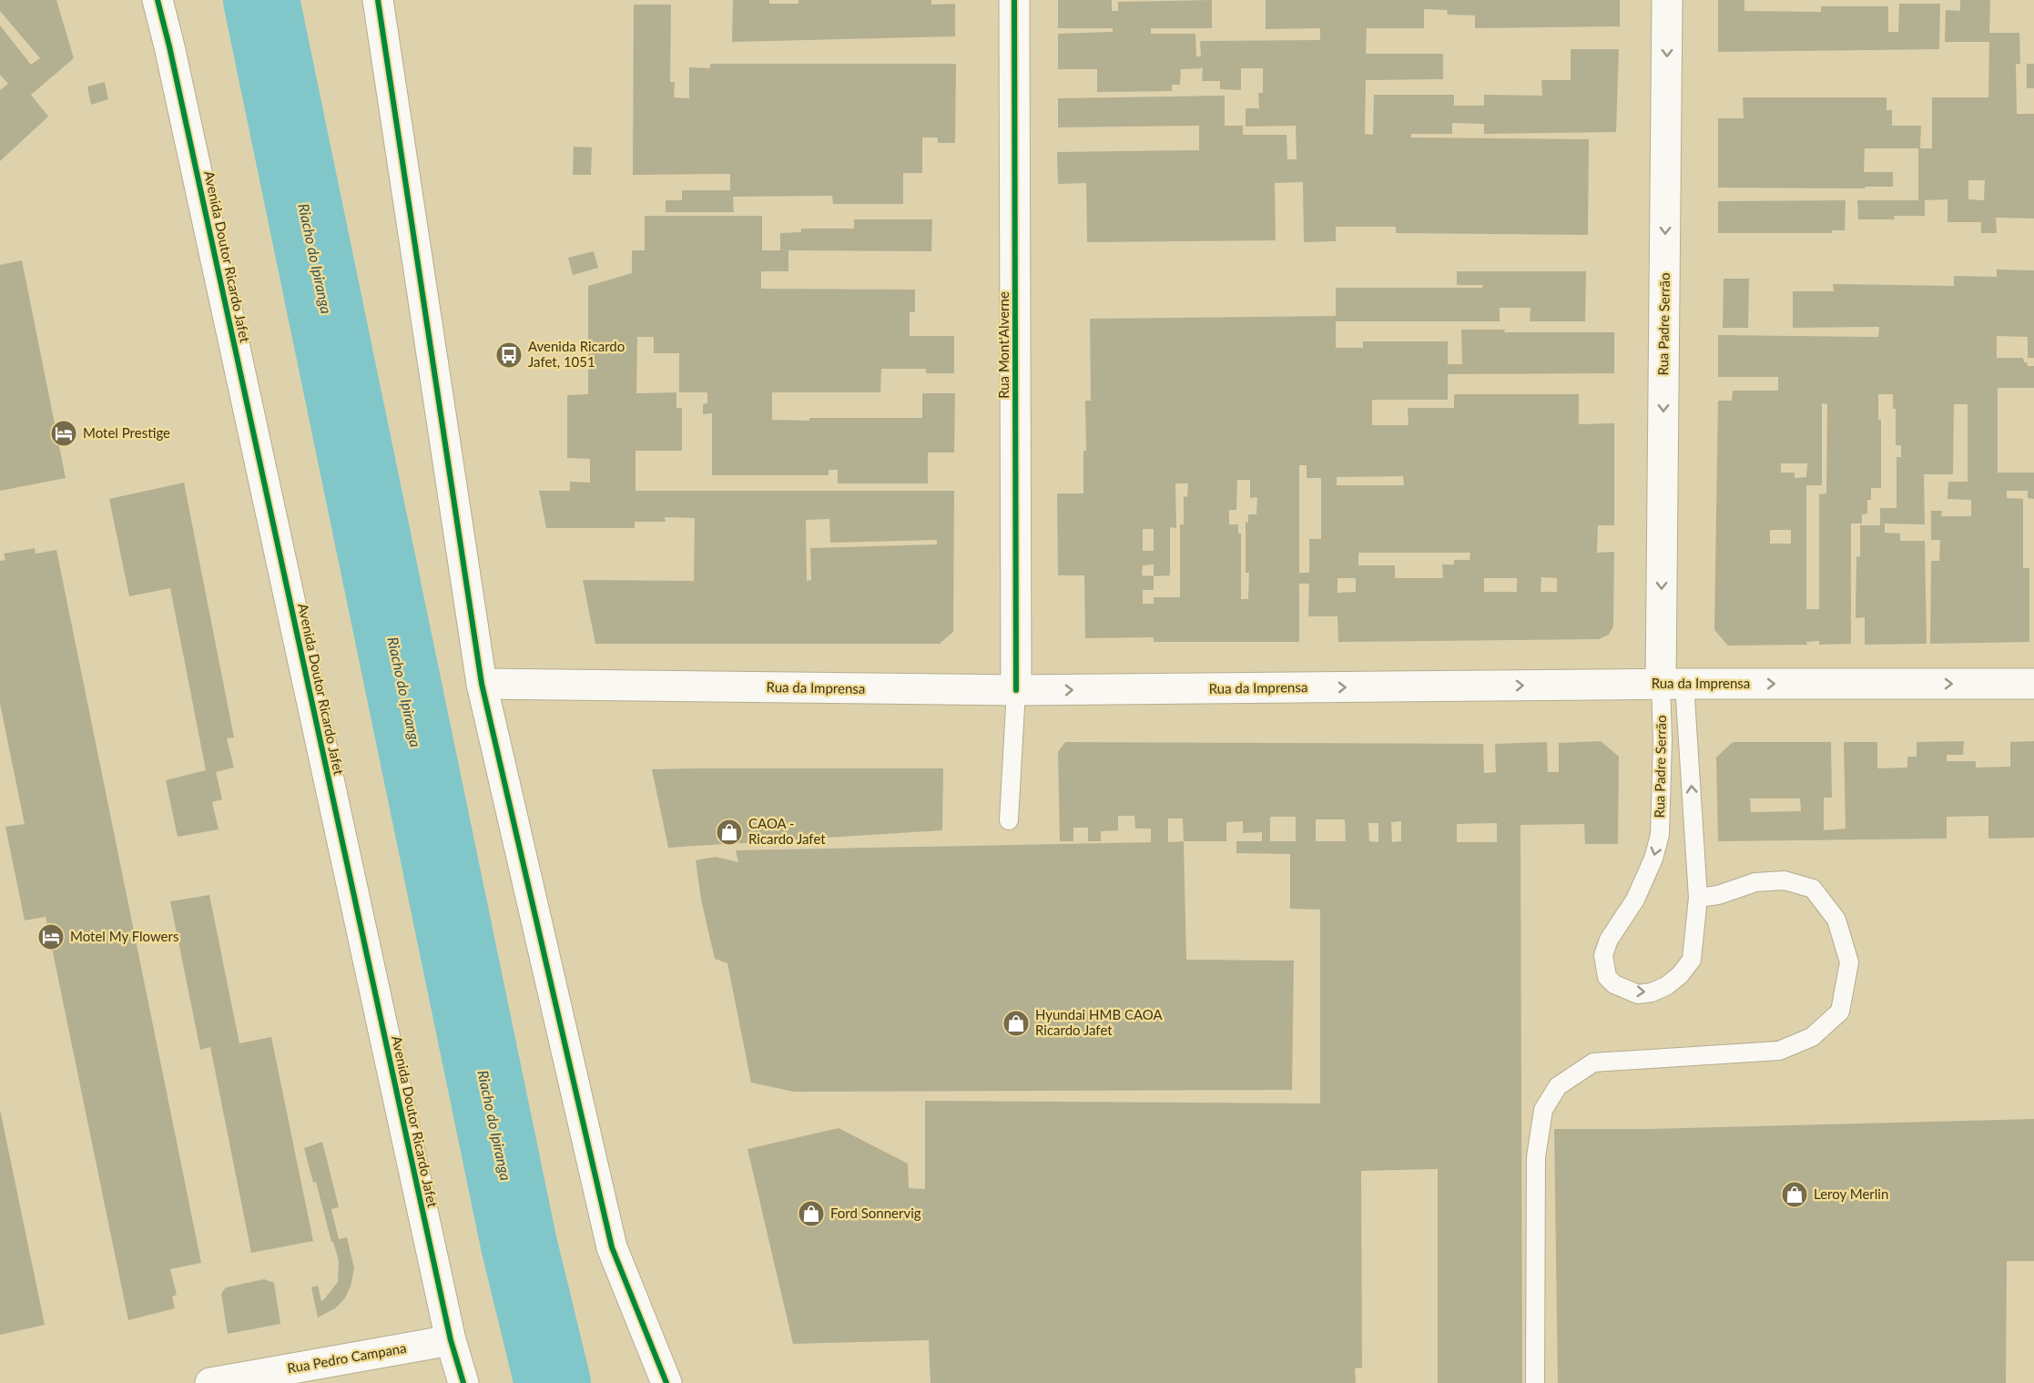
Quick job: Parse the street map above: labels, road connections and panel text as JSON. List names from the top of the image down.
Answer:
{
  "streets": {
    "street": [
      "Avenida Doutor Ricardo Jafet",
      "Rua Padre Serrão",
      "Rua Mont'Alverne",
      "Rua da Imprensa",
      "Rua Pedro Campana"
    ]
  },
  "crossings": [
    ["Avenida Doutor Ricardo Jafet", "Rua Pedro Campana"],
    ["Rua Padre Serrão", "Rua da Imprensa"],
    ["Rua Mont'Alverne", "Rua da Imprensa"]
  ],
  "one_way": ["Rua da Imprensa"],
  "water": ["Riacho do Ipiranga"],
  "places": {
    "bus stop": ["Avenida Ricardo Jafet, 1051"],
    "hotel": ["Motel Prestige", "Motel My Flowers"],
    "shop": [
      "CAOA - Ricardo Jafet",
      "Hyundai HMB CAOA Ricardo Jafet",
      "Leroy Merlin",
      "Ford Sonnervig"
    ]
  }
}
